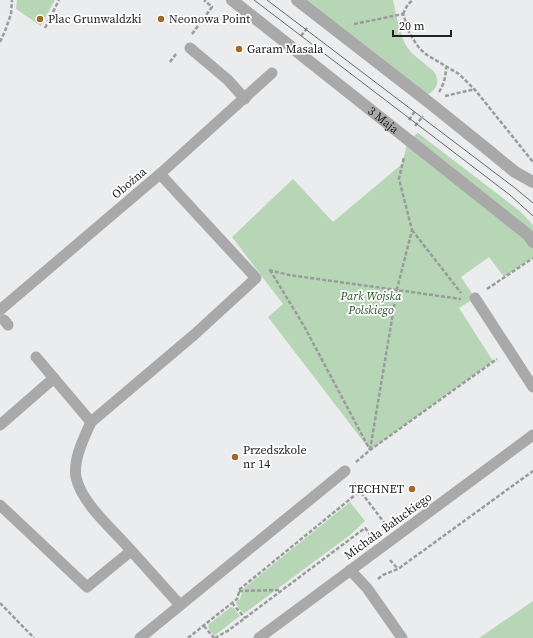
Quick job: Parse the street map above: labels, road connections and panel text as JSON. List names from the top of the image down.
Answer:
{
  "streets": {
    "street": ["3 Maja"],
    "lane": ["Oboźna", "Michała Bałuckiego"]
  },
  "parks": ["Park Wojska Polskiego"],
  "places": [
    "Plac Grunwaldzki",
    "Neonowa Point",
    "Garam Masala",
    "Przedszkole nr 14",
    "TECHNET"
  ],
  "scale_bar": "20 m"
}
